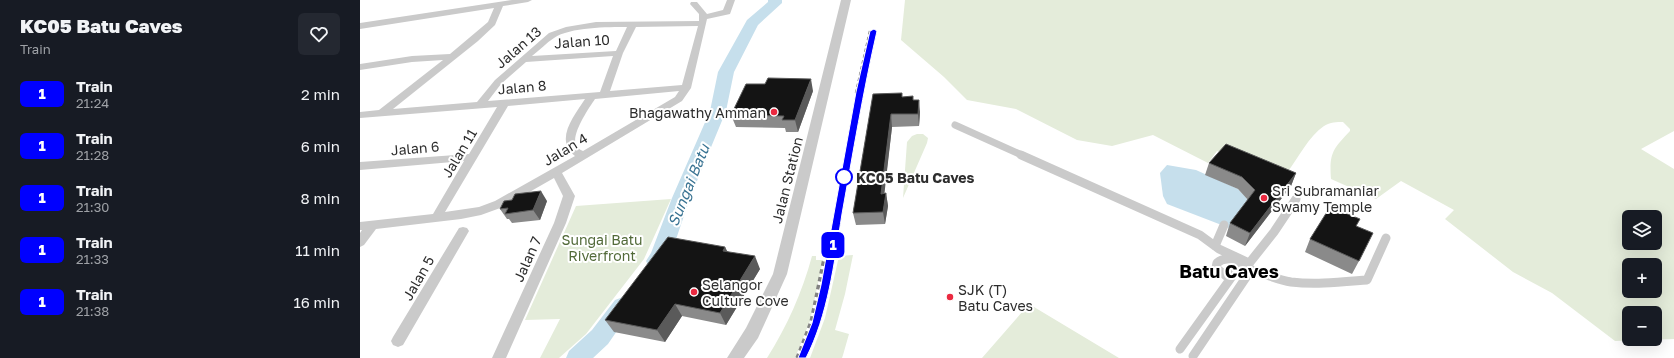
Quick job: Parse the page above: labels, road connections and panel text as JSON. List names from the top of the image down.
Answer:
{
  "streets": {
    "street": [
      "Jalan 10",
      "Jalan 13",
      "Jalan 8",
      "Jalan 6",
      "Jalan 4",
      "Jalan 11",
      "Jalan Station",
      "Jalan 7",
      "Jalan 5"
    ]
  },
  "crossings": [
    ["Jalan 10", "Jalan 13"],
    ["Jalan 13", "Jalan 8"],
    ["Jalan 13", "Jalan 4"],
    ["Jalan 8", "Jalan 4"],
    ["Jalan 8", "Jalan 11"],
    ["Jalan 6", "Jalan 11"],
    ["Jalan 4", "Jalan 11"],
    ["Jalan 4", "Jalan 7"]
  ],
  "districts": ["Batu Caves"],
  "water": ["Sungai Batu"],
  "parks": ["Sungai Batu Riverfront"],
  "places": [
    "Bhagawathy Amman",
    "KC05 Batu Caves",
    "Sri Subramaniar Swamy Temple",
    "Selangor Culture Cove",
    "SJK (T) Batu Caves"
  ],
  "page": {
    "heading": ["KC05 Batu Caves", "Train"],
    "on_map": "1",
    "list": [
      {
        "mark": "1",
        "name": "Train",
        "note": "21:24",
        "value": "2 min"
      },
      {
        "mark": "1",
        "name": "Train",
        "note": "21:28",
        "value": "6 min"
      },
      {
        "mark": "1",
        "name": "Train",
        "note": "21:30",
        "value": "8 min"
      },
      {
        "mark": "1",
        "name": "Train",
        "note": "21:33",
        "value": "11 min"
      },
      {
        "mark": "1",
        "name": "Train",
        "note": "21:38",
        "value": "16 min"
      }
    ],
    "map_buttons": ["+", "−"]
  }
}
